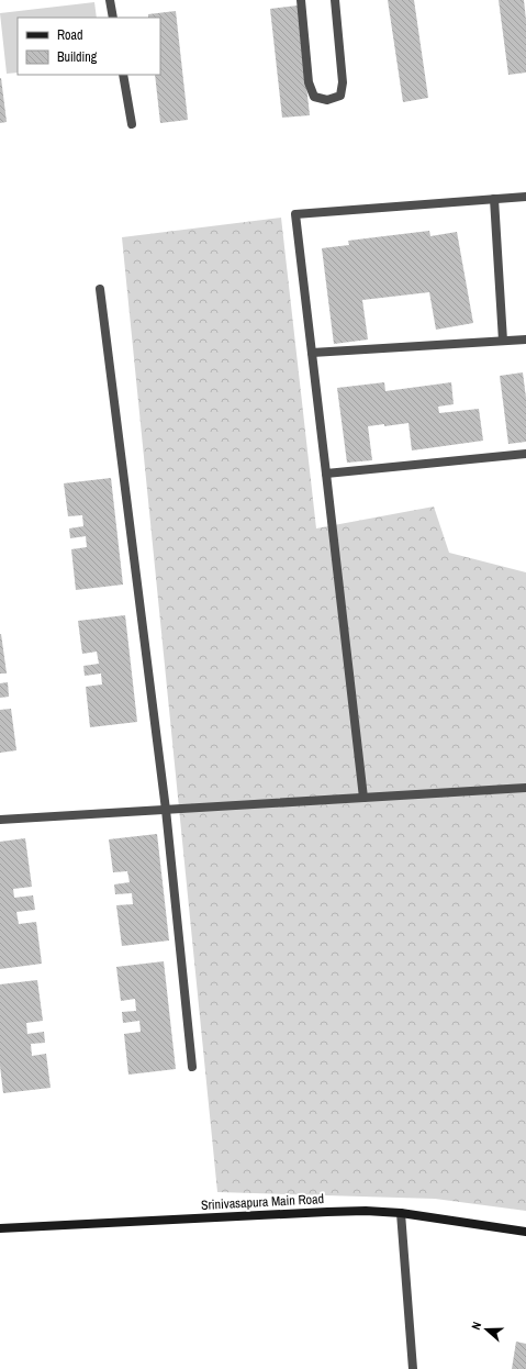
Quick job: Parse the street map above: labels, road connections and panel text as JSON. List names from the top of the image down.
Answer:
{
  "streets": {
    "street": ["Srinivasapura Main Road"]
  },
  "legend": ["Road", "Building"],
  "north": "left"
}
